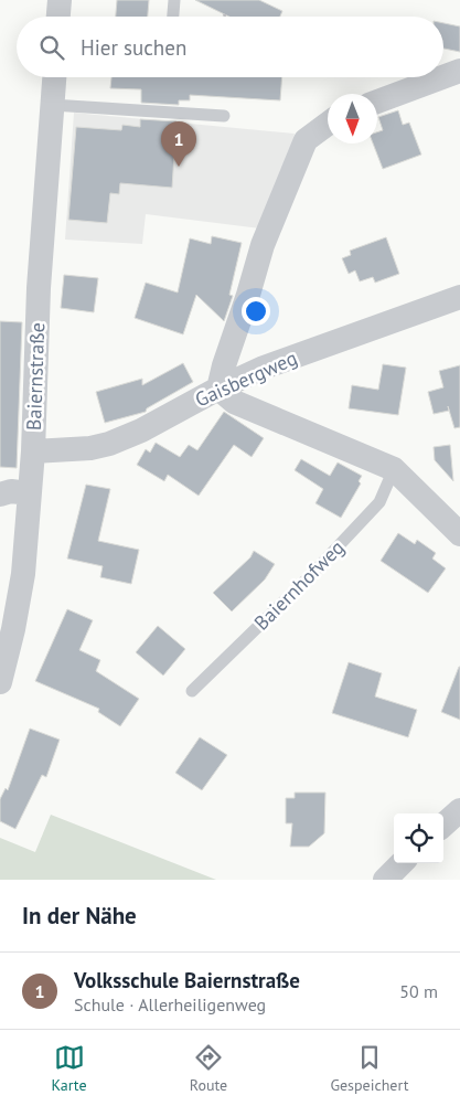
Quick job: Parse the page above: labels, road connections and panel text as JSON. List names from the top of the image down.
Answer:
{
  "streets": {
    "street": ["Baiernstraße", "Gaisbergweg"],
    "lane": ["Baiernhofweg"]
  },
  "crossings": [
    ["Baiernstraße", "Gaisbergweg"]
  ],
  "north": "bottom",
  "page": {
    "search": "Hier suchen",
    "pins": "1",
    "heading": "In der Nähe",
    "list": [
      {
        "mark": "1",
        "name": "Volksschule Baiernstraße",
        "note": "Schule · Allerheiligenweg",
        "value": "50 m"
      }
    ],
    "nav": ["Karte", "Route", "Gespeichert"]
  }
}
